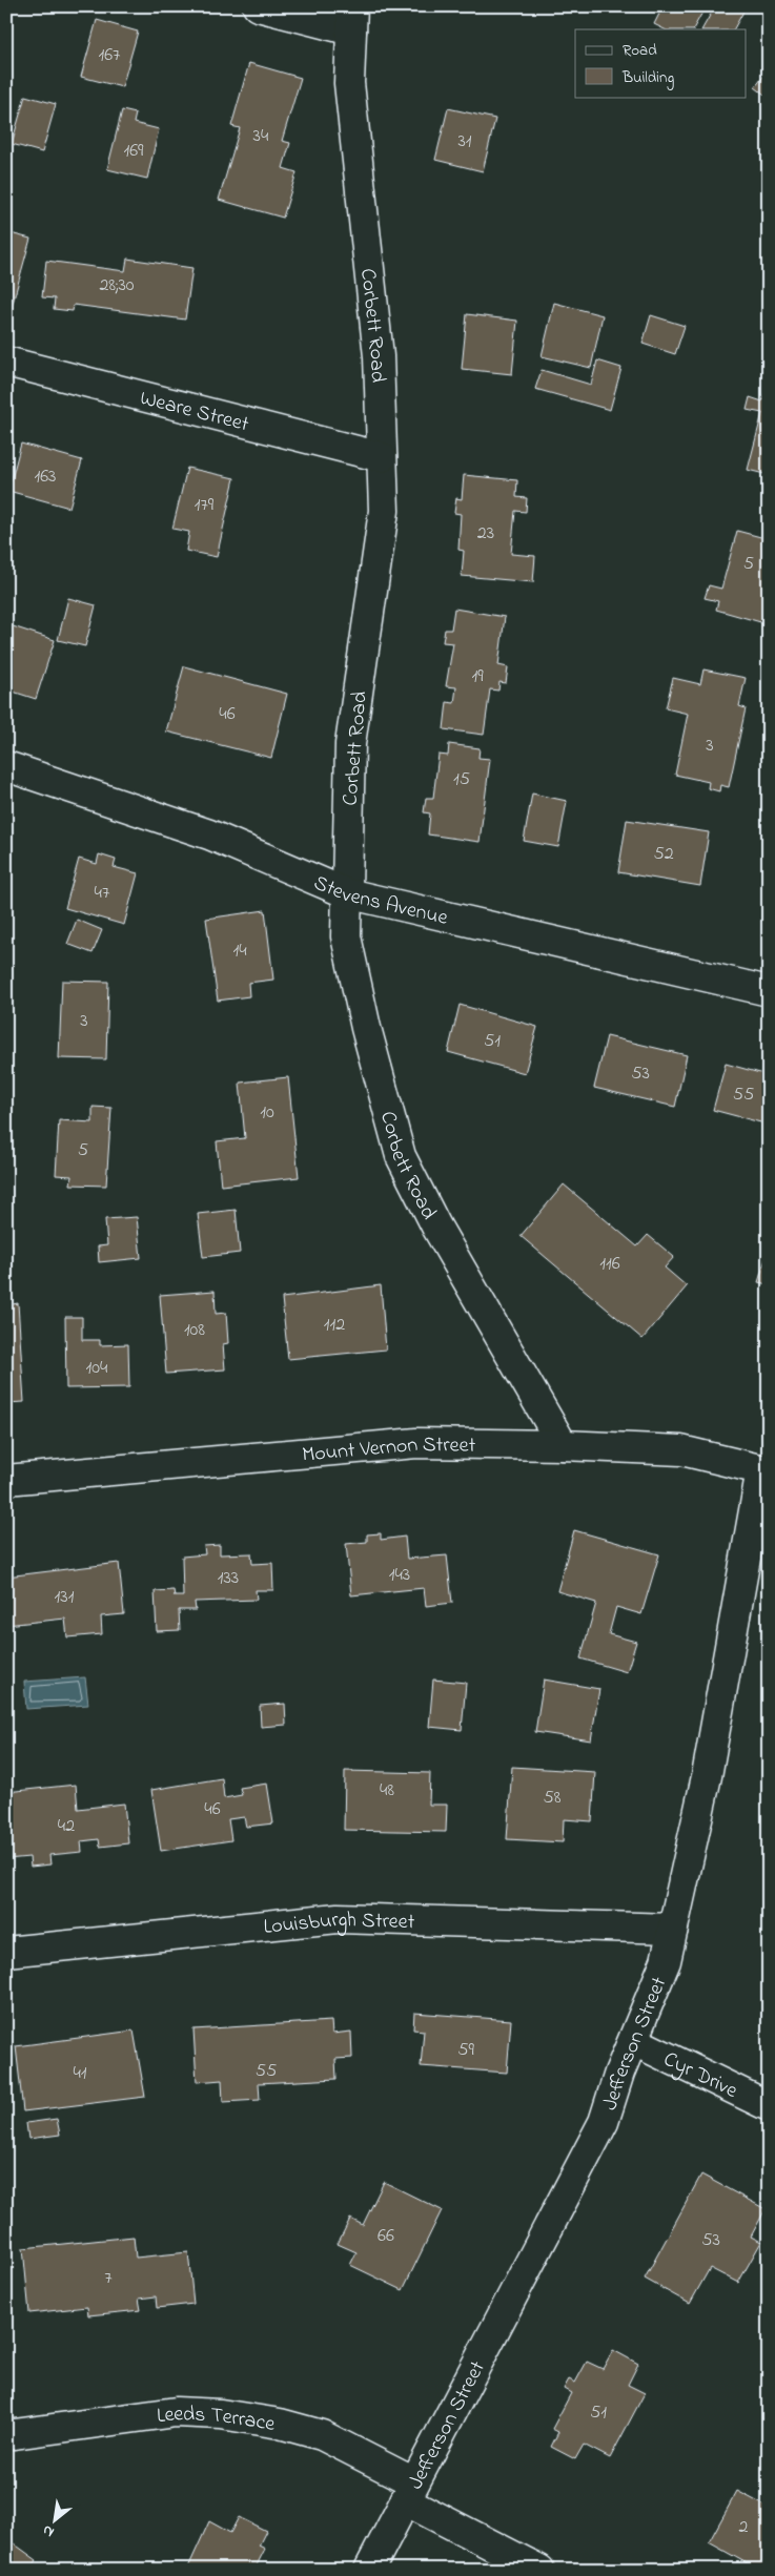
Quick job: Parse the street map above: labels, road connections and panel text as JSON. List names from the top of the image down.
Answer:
{
  "streets": {
    "street": [
      "Corbett Road",
      "Weare Street",
      "Stevens Avenue",
      "Mount Vernon Street",
      "Louisburgh Street",
      "Jefferson Street",
      "Cyr Drive",
      "Leeds Terrace"
    ]
  },
  "crossings": [
    ["Corbett Road", "Weare Street"],
    ["Corbett Road", "Stevens Avenue"],
    ["Corbett Road", "Mount Vernon Street"],
    ["Mount Vernon Street", "Jefferson Street"],
    ["Louisburgh Street", "Jefferson Street"],
    ["Jefferson Street", "Cyr Drive"],
    ["Jefferson Street", "Leeds Terrace"]
  ],
  "house_numbers": [
    "167",
    "34",
    "31",
    "169",
    "28;30",
    "163",
    "179",
    "23",
    "5",
    "19",
    "46",
    "3",
    "15",
    "52",
    "47",
    "14",
    "3",
    "51",
    "53",
    "55",
    "10",
    "5",
    "116",
    "112",
    "108",
    "104",
    "143",
    "133",
    "131",
    "48",
    "58",
    "46",
    "42",
    "59",
    "55",
    "41",
    "66",
    "53",
    "7",
    "51",
    "2"
  ],
  "legend": ["Road", "Building"],
  "north": "bottom left"
}
